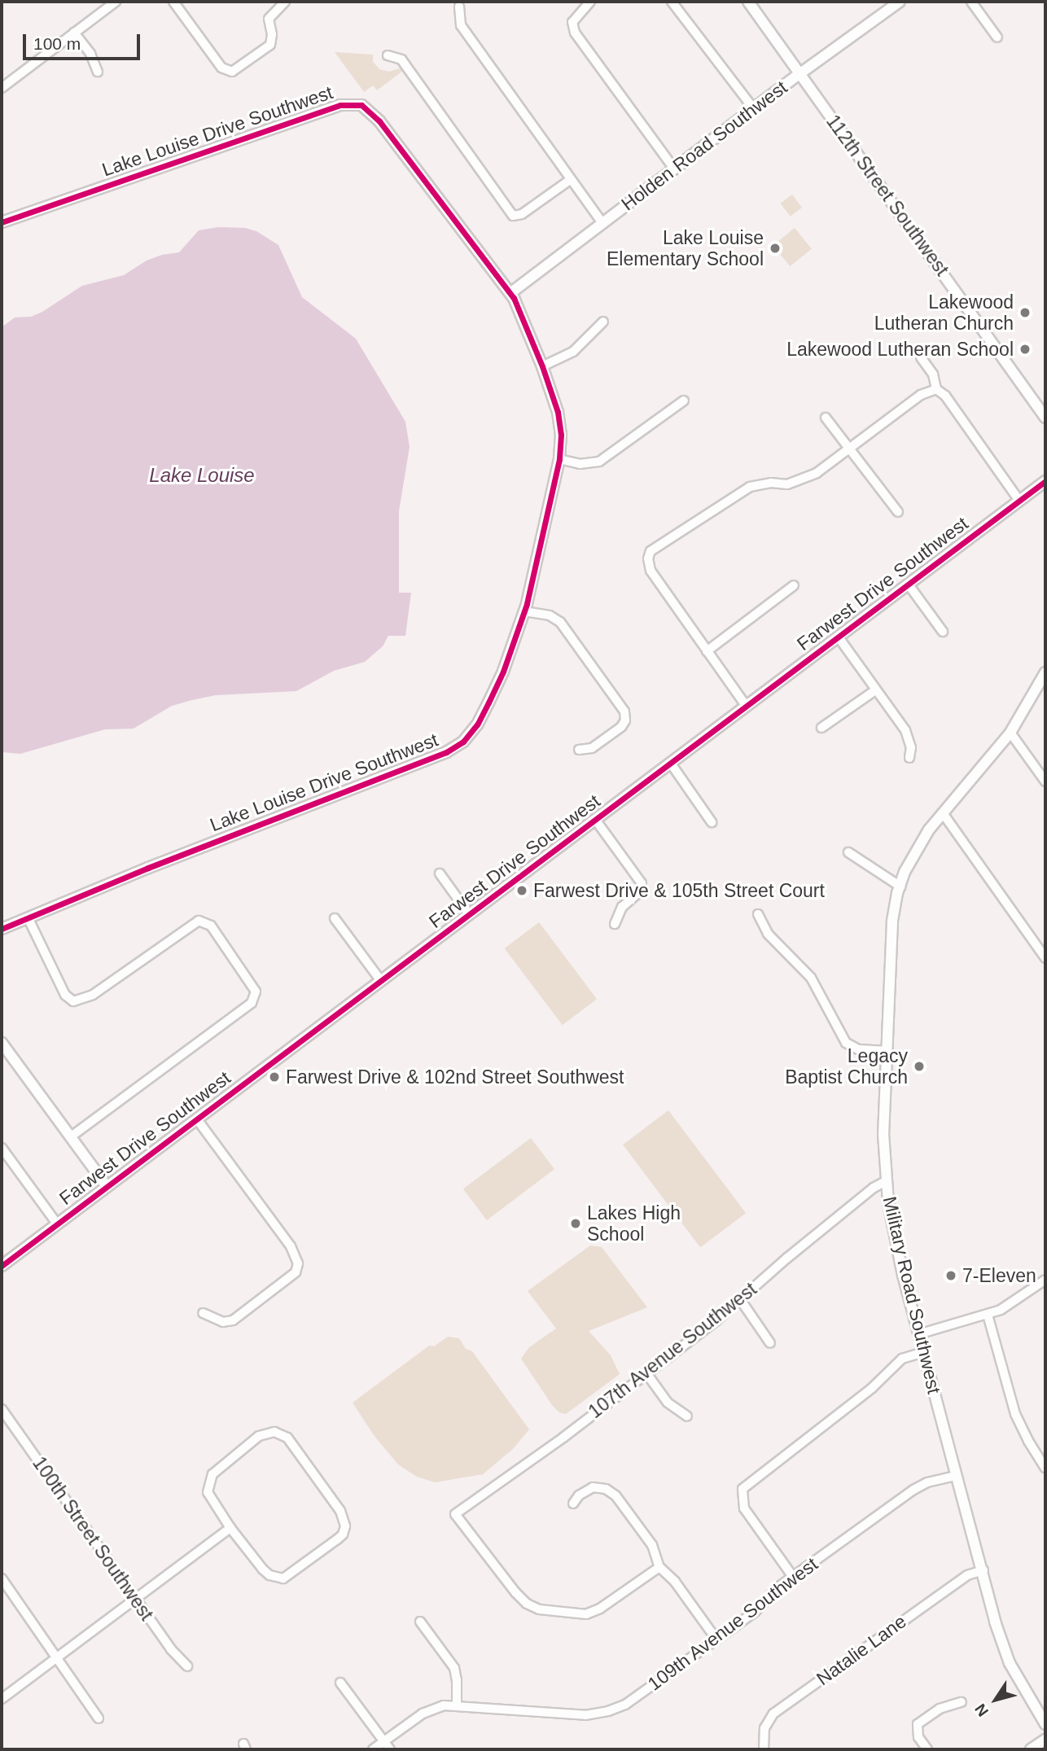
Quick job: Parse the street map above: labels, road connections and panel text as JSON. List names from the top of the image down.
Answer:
{
  "streets": {
    "street": [
      "Lake Louise Drive Southwest",
      "Holden Road Southwest",
      "112th Street Southwest",
      "Farwest Drive Southwest",
      "Military Road Southwest",
      "107th Avenue Southwest",
      "100th Street Southwest",
      "109th Avenue Southwest",
      "Natalie Lane"
    ]
  },
  "crossings": [
    ["Lake Louise Drive Southwest", "Holden Road Southwest"],
    ["Holden Road Southwest", "112th Street Southwest"],
    ["Military Road Southwest", "107th Avenue Southwest"],
    ["Military Road Southwest", "109th Avenue Southwest"],
    ["Military Road Southwest", "Natalie Lane"]
  ],
  "water": ["Lake Louise"],
  "places": [
    "Lake Louise Elementary School",
    "Lakewood Lutheran Church",
    "Lakewood Lutheran School",
    "Farwest Drive & 105th Street Court",
    "Legacy Baptist Church",
    "Farwest Drive & 102nd Street Southwest",
    "Lakes High School",
    "7-Eleven"
  ],
  "scale_bar": "100 m",
  "north": "bottom left"
}
